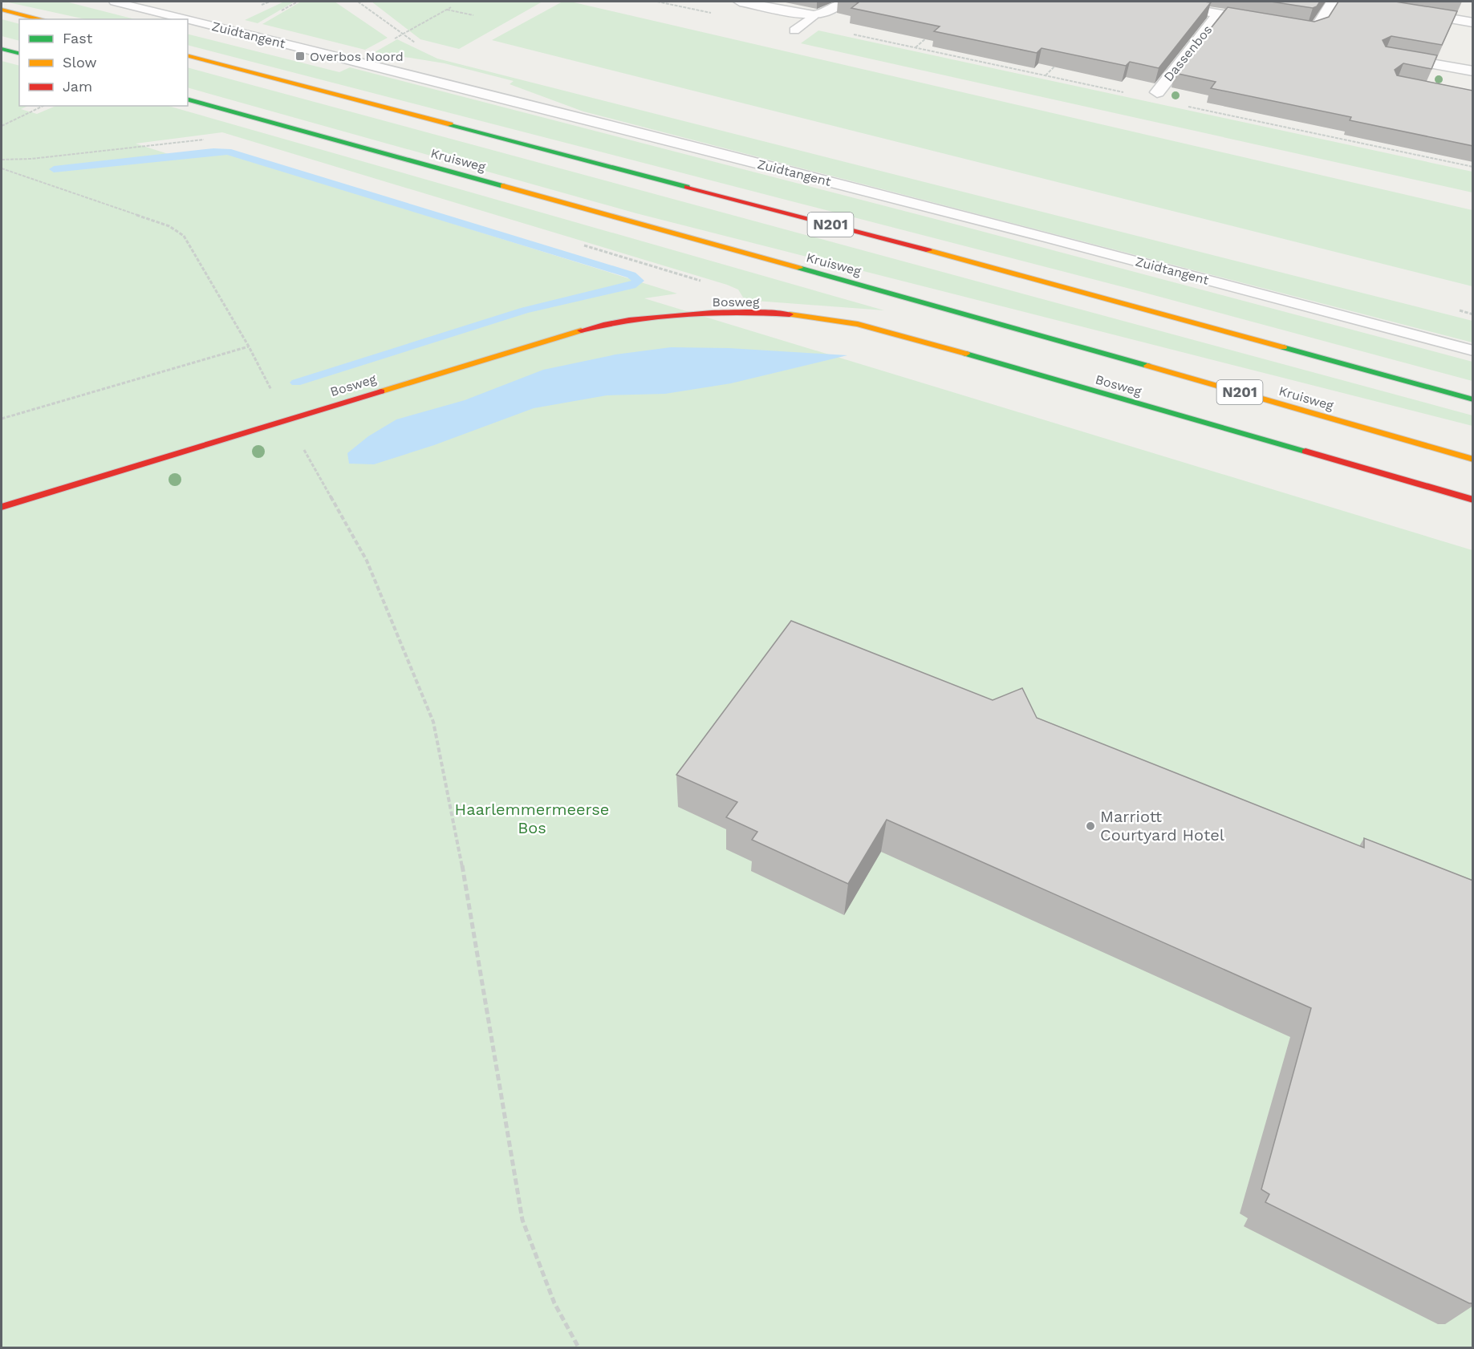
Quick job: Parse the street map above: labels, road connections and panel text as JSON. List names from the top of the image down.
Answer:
{
  "streets": {
    "main road": ["Kruisweg", "N201", "Bosweg"],
    "street": ["Dassenbos"],
    "lane": ["Zuidtangent"]
  },
  "parks": ["Haarlemmermeerse Bos"],
  "places": {
    "transit": ["Overbos Noord"],
    "other": ["Marriott Courtyard Hotel"]
  },
  "legend": ["Fast", "Slow", "Jam"]
}
